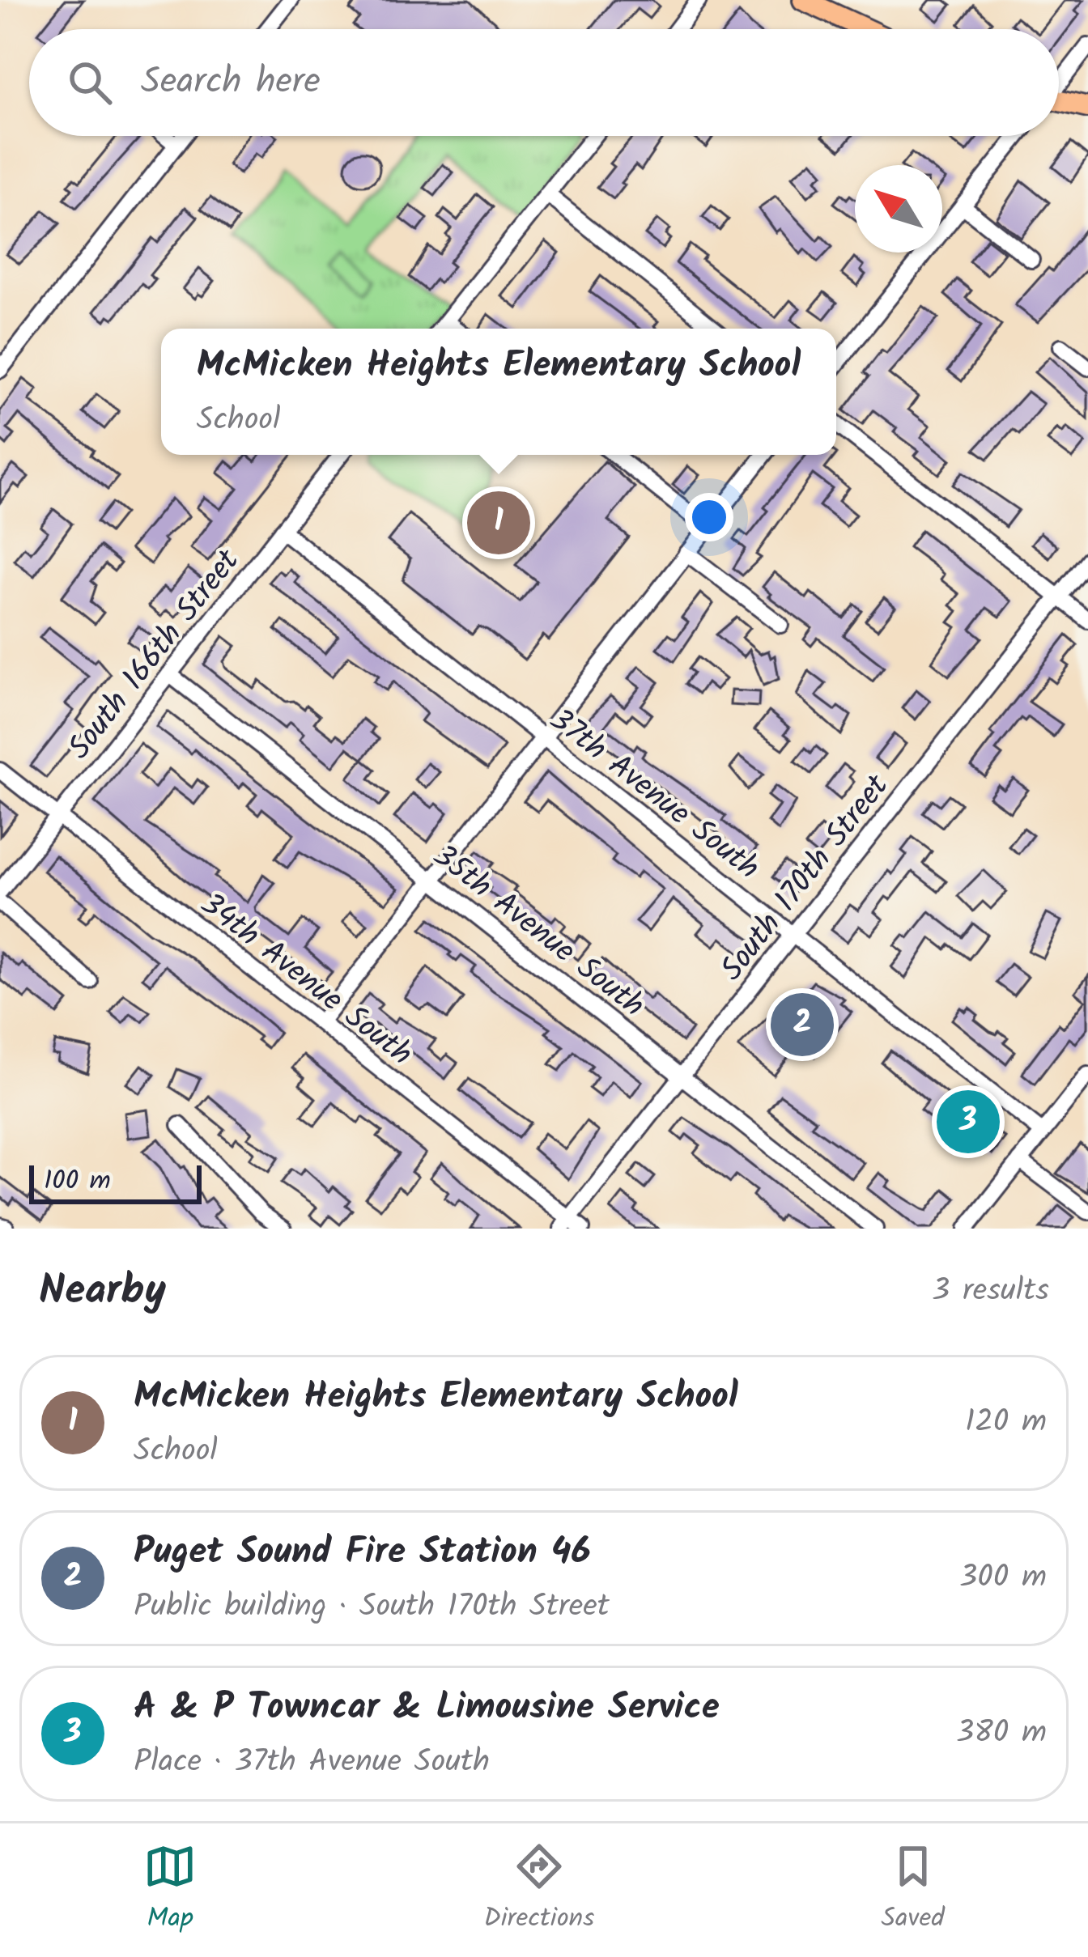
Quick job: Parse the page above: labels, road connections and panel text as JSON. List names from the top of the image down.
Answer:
{
  "streets": {
    "street": [
      "South 166th Street",
      "37th Avenue South",
      "South 170th Street",
      "35th Avenue South",
      "34th Avenue South"
    ]
  },
  "crossings": [
    ["South 166th Street", "37th Avenue South"],
    ["South 166th Street", "35th Avenue South"],
    ["South 166th Street", "34th Avenue South"],
    ["37th Avenue South", "South 170th Street"],
    ["South 170th Street", "35th Avenue South"],
    ["South 170th Street", "34th Avenue South"]
  ],
  "scale_bar": "100 m",
  "north": "top left",
  "page": {
    "search": "Search here",
    "popup": ["McMicken Heights Elementary School", "School"],
    "pins": ["1", "2", "3"],
    "scale": "100 m",
    "heading": ["Nearby", "3 results"],
    "list": [
      {
        "mark": "1",
        "name": "McMicken Heights Elementary School",
        "note": "School",
        "value": "120 m"
      },
      {
        "mark": "2",
        "name": "Puget Sound Fire Station 46",
        "note": "Public building · South 170th Street",
        "value": "300 m"
      },
      {
        "mark": "3",
        "name": "A & P Towncar & Limousine Service",
        "note": "Place · 37th Avenue South",
        "value": "380 m"
      }
    ],
    "nav": ["Map", "Directions", "Saved"]
  }
}
